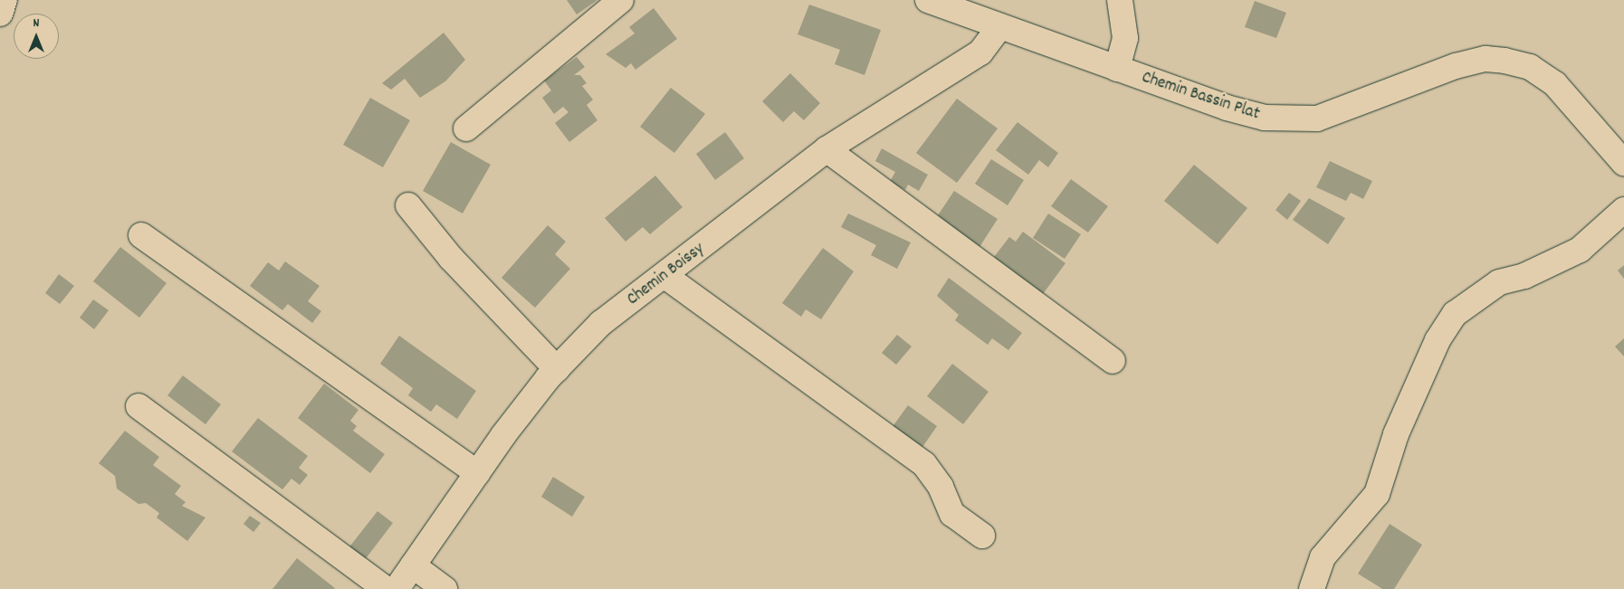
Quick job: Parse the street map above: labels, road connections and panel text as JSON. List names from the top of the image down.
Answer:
{
  "streets": {
    "street": ["Chemin Bassin Plat", "Chemin Boissy"]
  },
  "crossings": [
    ["Chemin Bassin Plat", "Chemin Boissy"]
  ],
  "north": "top"
}
